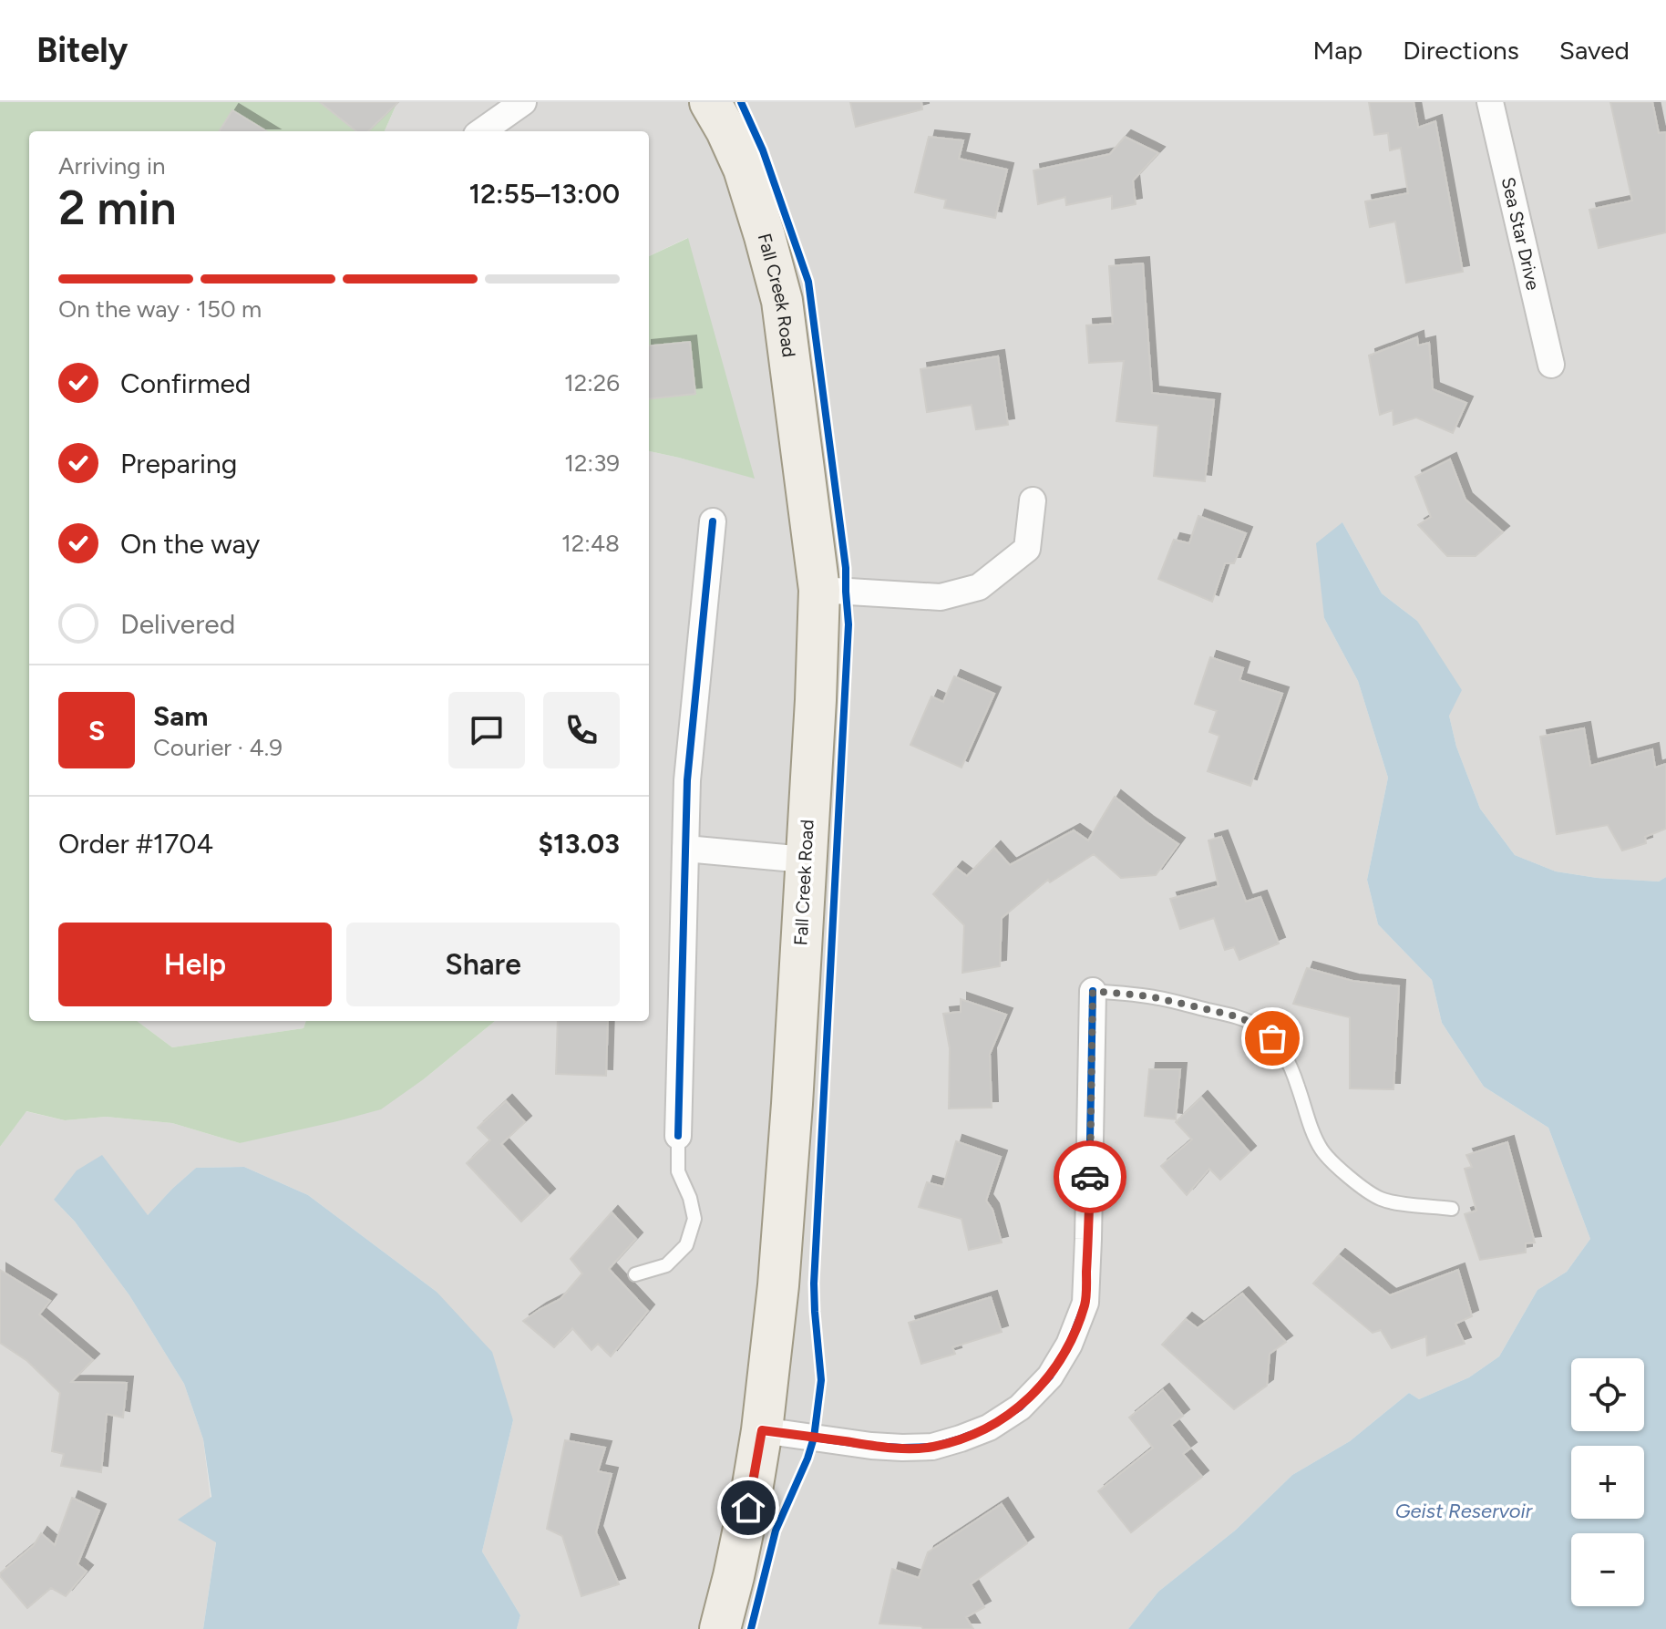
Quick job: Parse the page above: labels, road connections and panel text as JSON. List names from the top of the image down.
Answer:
{
  "streets": {
    "main road": ["Fall Creek Road"],
    "street": ["Sea Star Drive"]
  },
  "water": ["Geist Reservoir"],
  "page": {
    "header": "Bitely",
    "nav": ["Map", "Directions", "Saved"],
    "heading": ["2 min", "Arriving in", "12:55–13:00"],
    "panel": [
      "Sam",
      "Courier · 4.9",
      "Order #1704",
      "$13.03"
    ],
    "bar": "On the way · 150 m",
    "list": [
      ["Confirmed", "12:26"],
      ["Preparing", "12:39"],
      ["On the way", "12:48"],
      "Delivered"
    ],
    "round": "S",
    "buttons": ["Help", "Share"],
    "map_buttons": ["+", "−"]
  }
}
